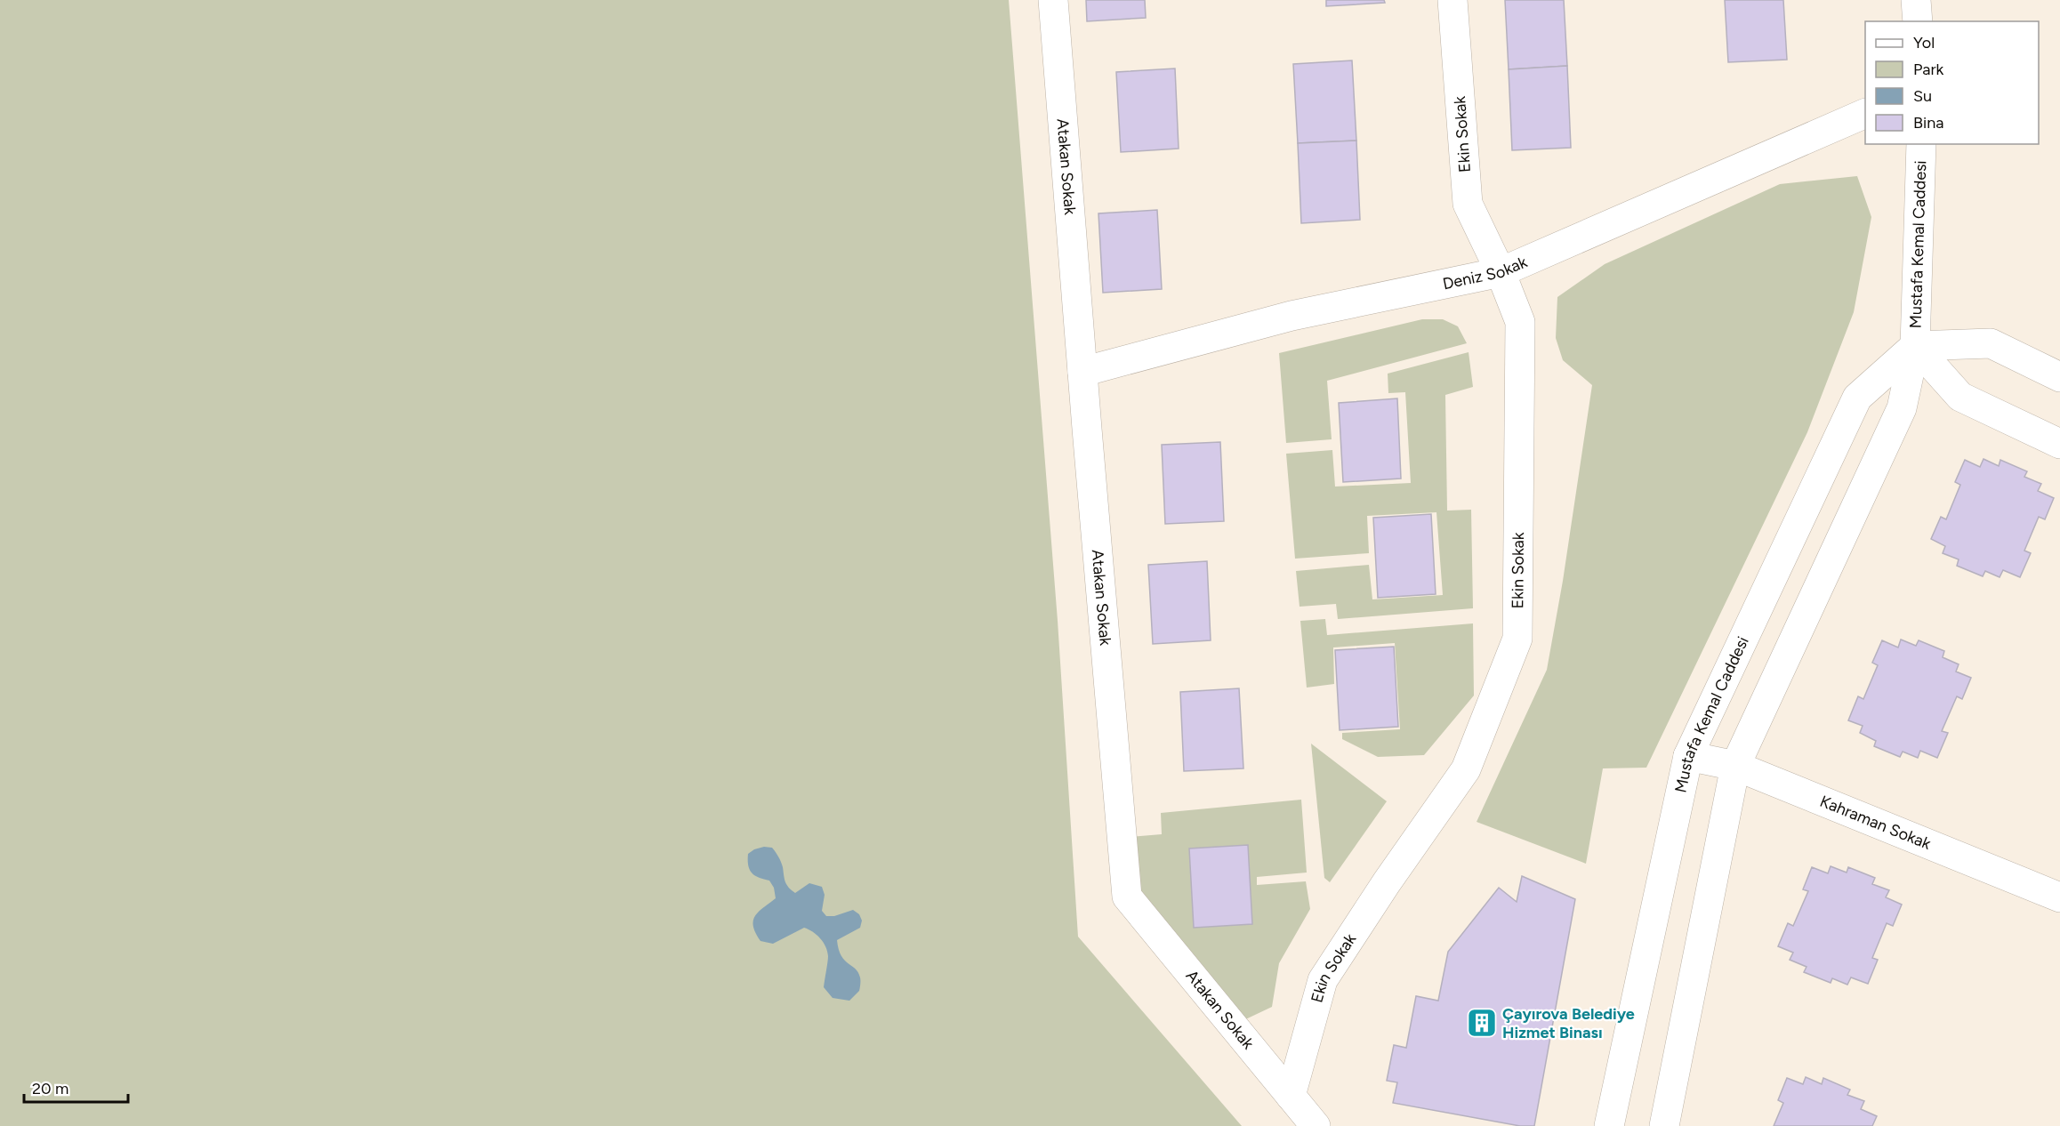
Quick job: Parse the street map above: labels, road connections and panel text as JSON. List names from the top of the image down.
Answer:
{
  "streets": {
    "street": [
      "Ekin Sokak",
      "Atakan Sokak",
      "Mustafa Kemal Caddesi",
      "Deniz Sokak",
      "Kahraman Sokak"
    ]
  },
  "crossings": [
    ["Ekin Sokak", "Atakan Sokak"],
    ["Ekin Sokak", "Deniz Sokak"],
    ["Atakan Sokak", "Deniz Sokak"],
    ["Mustafa Kemal Caddesi", "Kahraman Sokak"]
  ],
  "places": {
    "building": ["Çayırova Belediye Hizmet Binası"]
  },
  "legend": [
    "Yol",
    "Park",
    "Su",
    "Bina"
  ],
  "scale_bar": "20 m"
}
